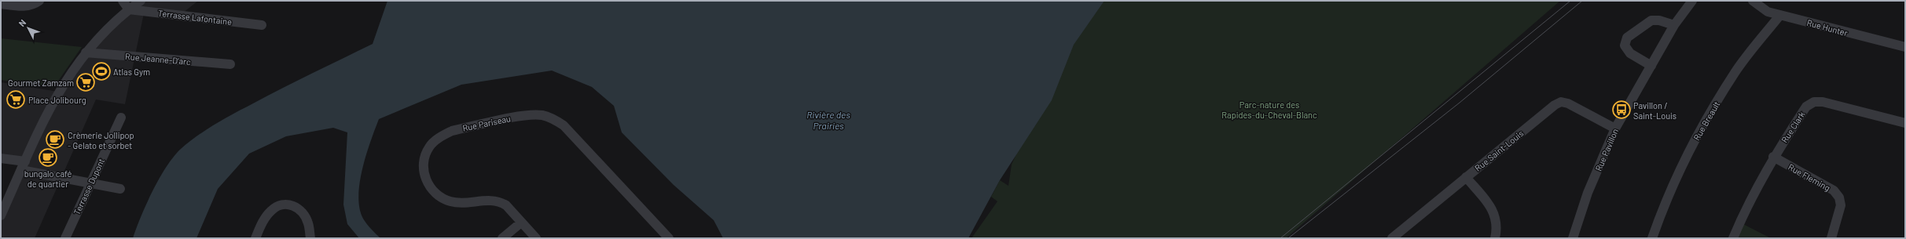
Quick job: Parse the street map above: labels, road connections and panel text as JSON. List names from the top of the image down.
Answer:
{
  "streets": {
    "street": [
      "Terrasse Lafontaine",
      "Rue Hunter",
      "Rue Jeanne-D'arc",
      "Rue Breault",
      "Rue Pariseau",
      "Rue Clark",
      "Rue Pavillon",
      "Rue Saint-Louis",
      "Rue Fleming",
      "Terrasse Dupont"
    ]
  },
  "crossings": [
    ["Rue Hunter", "Rue Breault"],
    ["Rue Clark", "Rue Fleming"],
    ["Rue Pavillon", "Rue Saint-Louis"]
  ],
  "water": ["Rivière des Prairies"],
  "parks": ["Parc-nature des Rapides-du-Cheval-Blanc"],
  "places": {
    "sports": ["Atlas Gym"],
    "supermarket": ["Gourmet Zamzam", "Place Jolibourg"],
    "bus stop": ["Pavillon / Saint-Louis"],
    "cafe": ["Crèmerie Jollipop - Gelato et sorbet", "bungalo café de quartier"]
  },
  "north": "top left"
}
